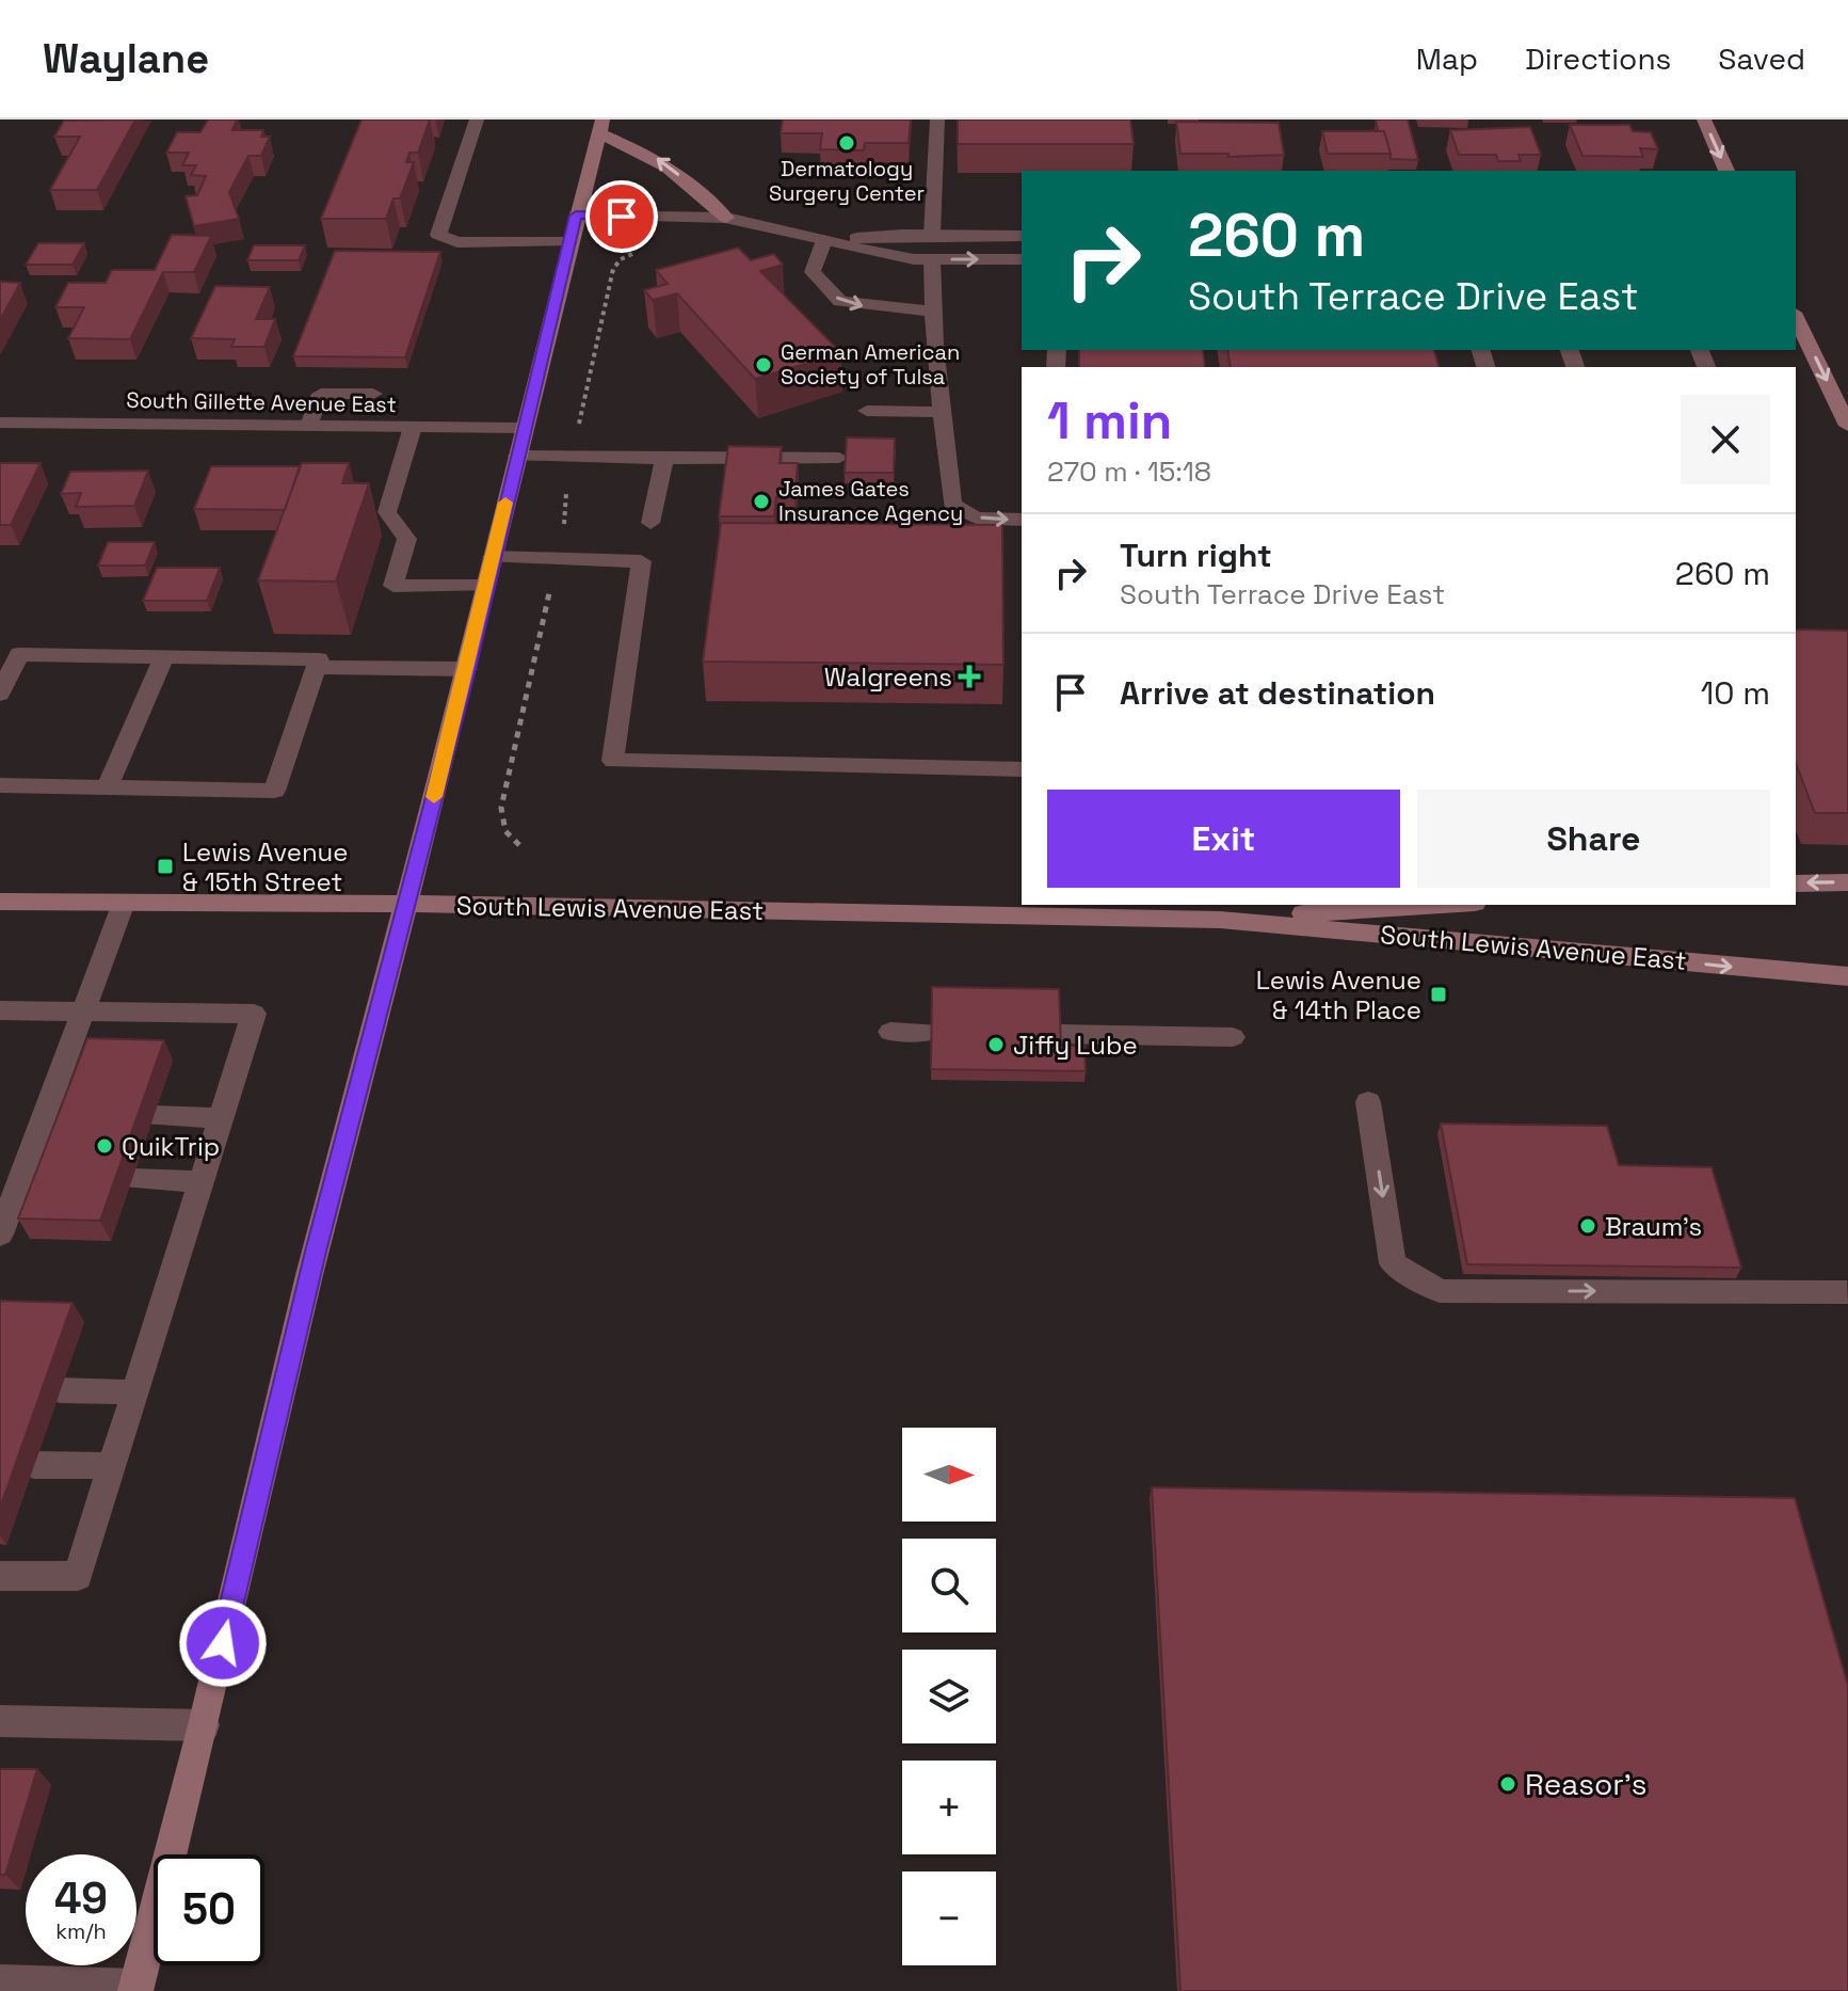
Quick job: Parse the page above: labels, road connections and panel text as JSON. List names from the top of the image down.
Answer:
{
  "streets": {
    "main road": ["South Lewis Avenue East"],
    "street": ["South Gillette Avenue East"]
  },
  "places": {
    "other": [
      "Dermatology Surgery Center",
      "German American Society of Tulsa",
      "James Gates Insurance Agency",
      "Jiffy Lube",
      "QuikTrip",
      "Braum's",
      "Reasor's"
    ],
    "health": ["Walgreens"],
    "transit": ["Lewis Avenue & 15th Street", "Lewis Avenue & 14th Place"]
  },
  "north": "right",
  "page": {
    "header": "Waylane",
    "nav": ["Map", "Directions", "Saved"],
    "turn": ["260 m", "South Terrace Drive East"],
    "heading": ["1 min", "270 m · 15:18"],
    "list": [
      {
        "name": "Turn right",
        "note": "South Terrace Drive East",
        "value": "260 m"
      },
      {
        "name": "Arrive at destination",
        "value": "10 m"
      }
    ],
    "buttons": ["Exit", "Share"],
    "map_buttons": ["+", "−"],
    "speed": "49 km/h",
    "limit": "50"
  }
}
